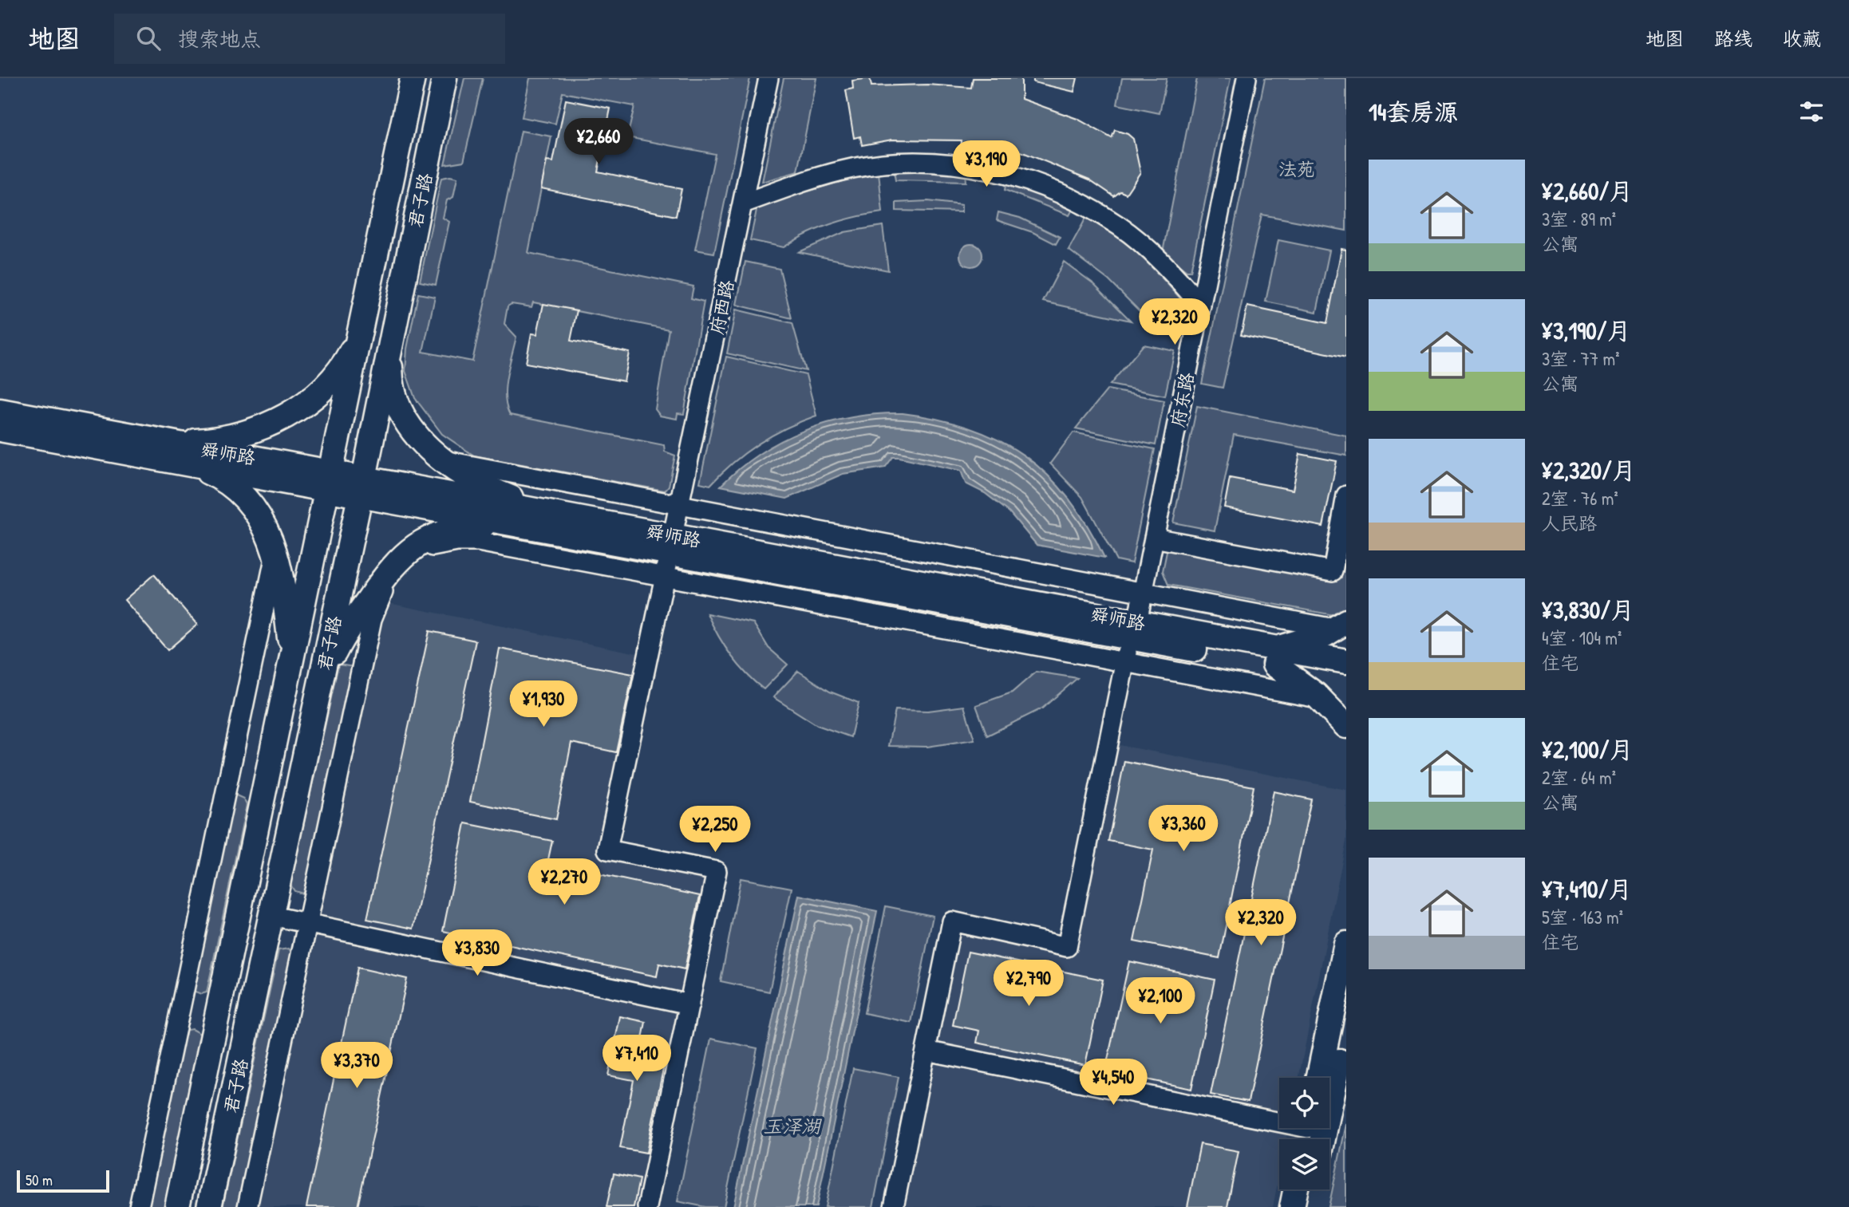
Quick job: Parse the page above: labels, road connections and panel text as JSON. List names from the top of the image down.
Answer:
{
  "streets": {
    "main road": ["君子路", "舜师路"],
    "street": ["府西路", "府东路"]
  },
  "crossings": [
    ["君子路", "舜师路"],
    ["府西路", "舜师路"],
    ["府东路", "舜师路"]
  ],
  "water": ["玉泽湖"],
  "parks": ["法苑"],
  "scale_bar": "50 m",
  "page": {
    "header": "地图",
    "search": "搜索地点",
    "nav": ["地图", "路线", "收藏"],
    "heading": "14套房源",
    "price": [
      "¥2,660",
      "¥3,190",
      "¥2,320",
      "¥1,930",
      "¥3,360",
      "¥2,250",
      "¥2,270",
      "¥2,320",
      "¥3,830",
      "¥2,790",
      "¥2,100",
      "¥7,410",
      "¥3,370",
      "¥4,540"
    ],
    "list": [
      {
        "name": "¥2,660/月",
        "note": "3室 · 89 m² · 公寓"
      },
      {
        "name": "¥3,190/月",
        "note": "3室 · 77 m² · 公寓"
      },
      {
        "name": "¥2,320/月",
        "note": "2室 · 76 m² · 人民路"
      },
      {
        "name": "¥3,830/月",
        "note": "4室 · 104 m² · 住宅"
      },
      {
        "name": "¥2,100/月",
        "note": "2室 · 64 m² · 公寓"
      },
      {
        "name": "¥7,410/月",
        "note": "5室 · 163 m² · 住宅"
      }
    ],
    "scale": "50 m"
  }
}
